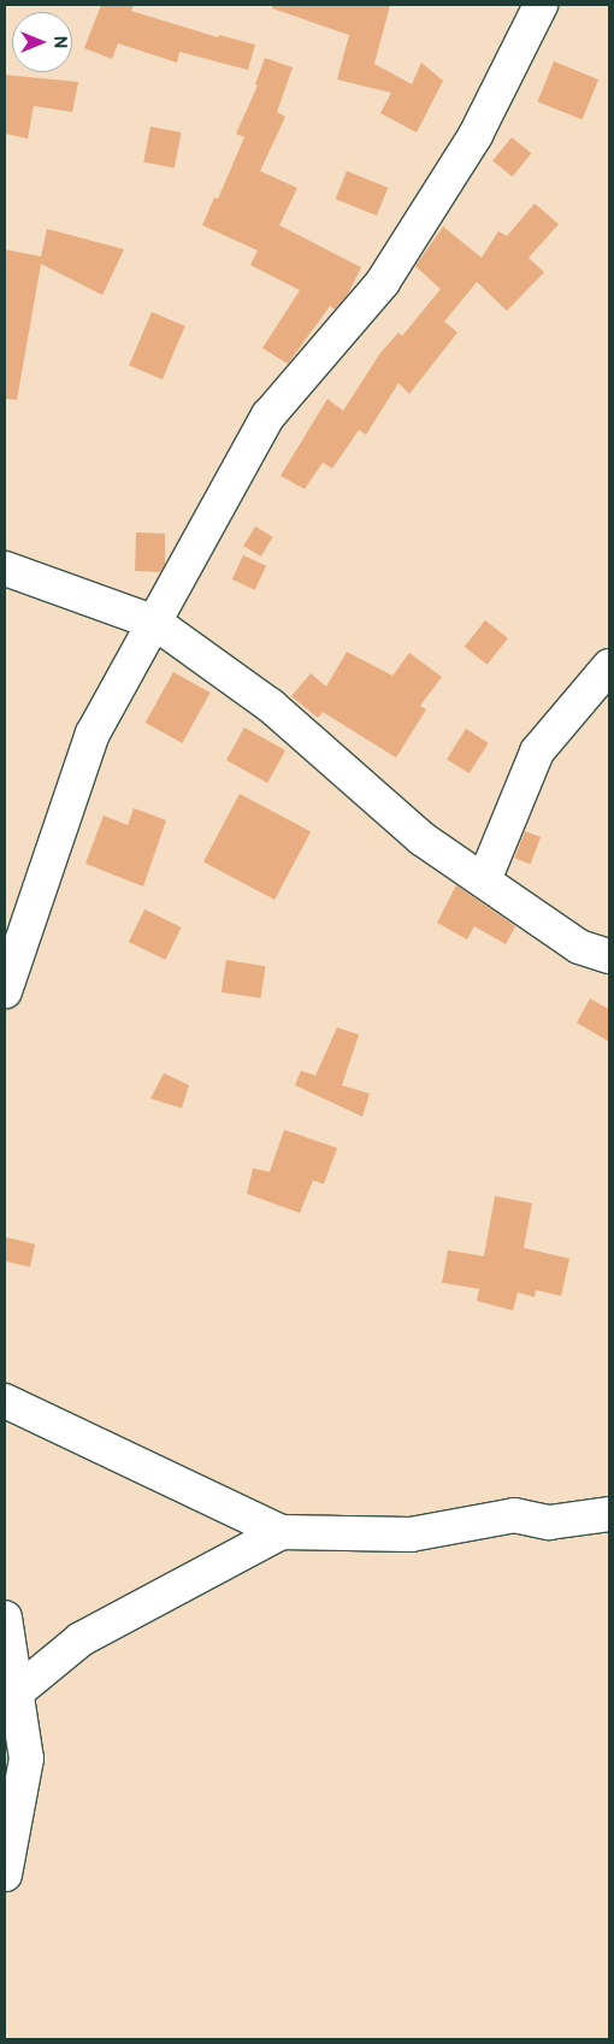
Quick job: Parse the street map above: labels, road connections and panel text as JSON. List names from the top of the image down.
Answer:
{
  "north": "right"
}
